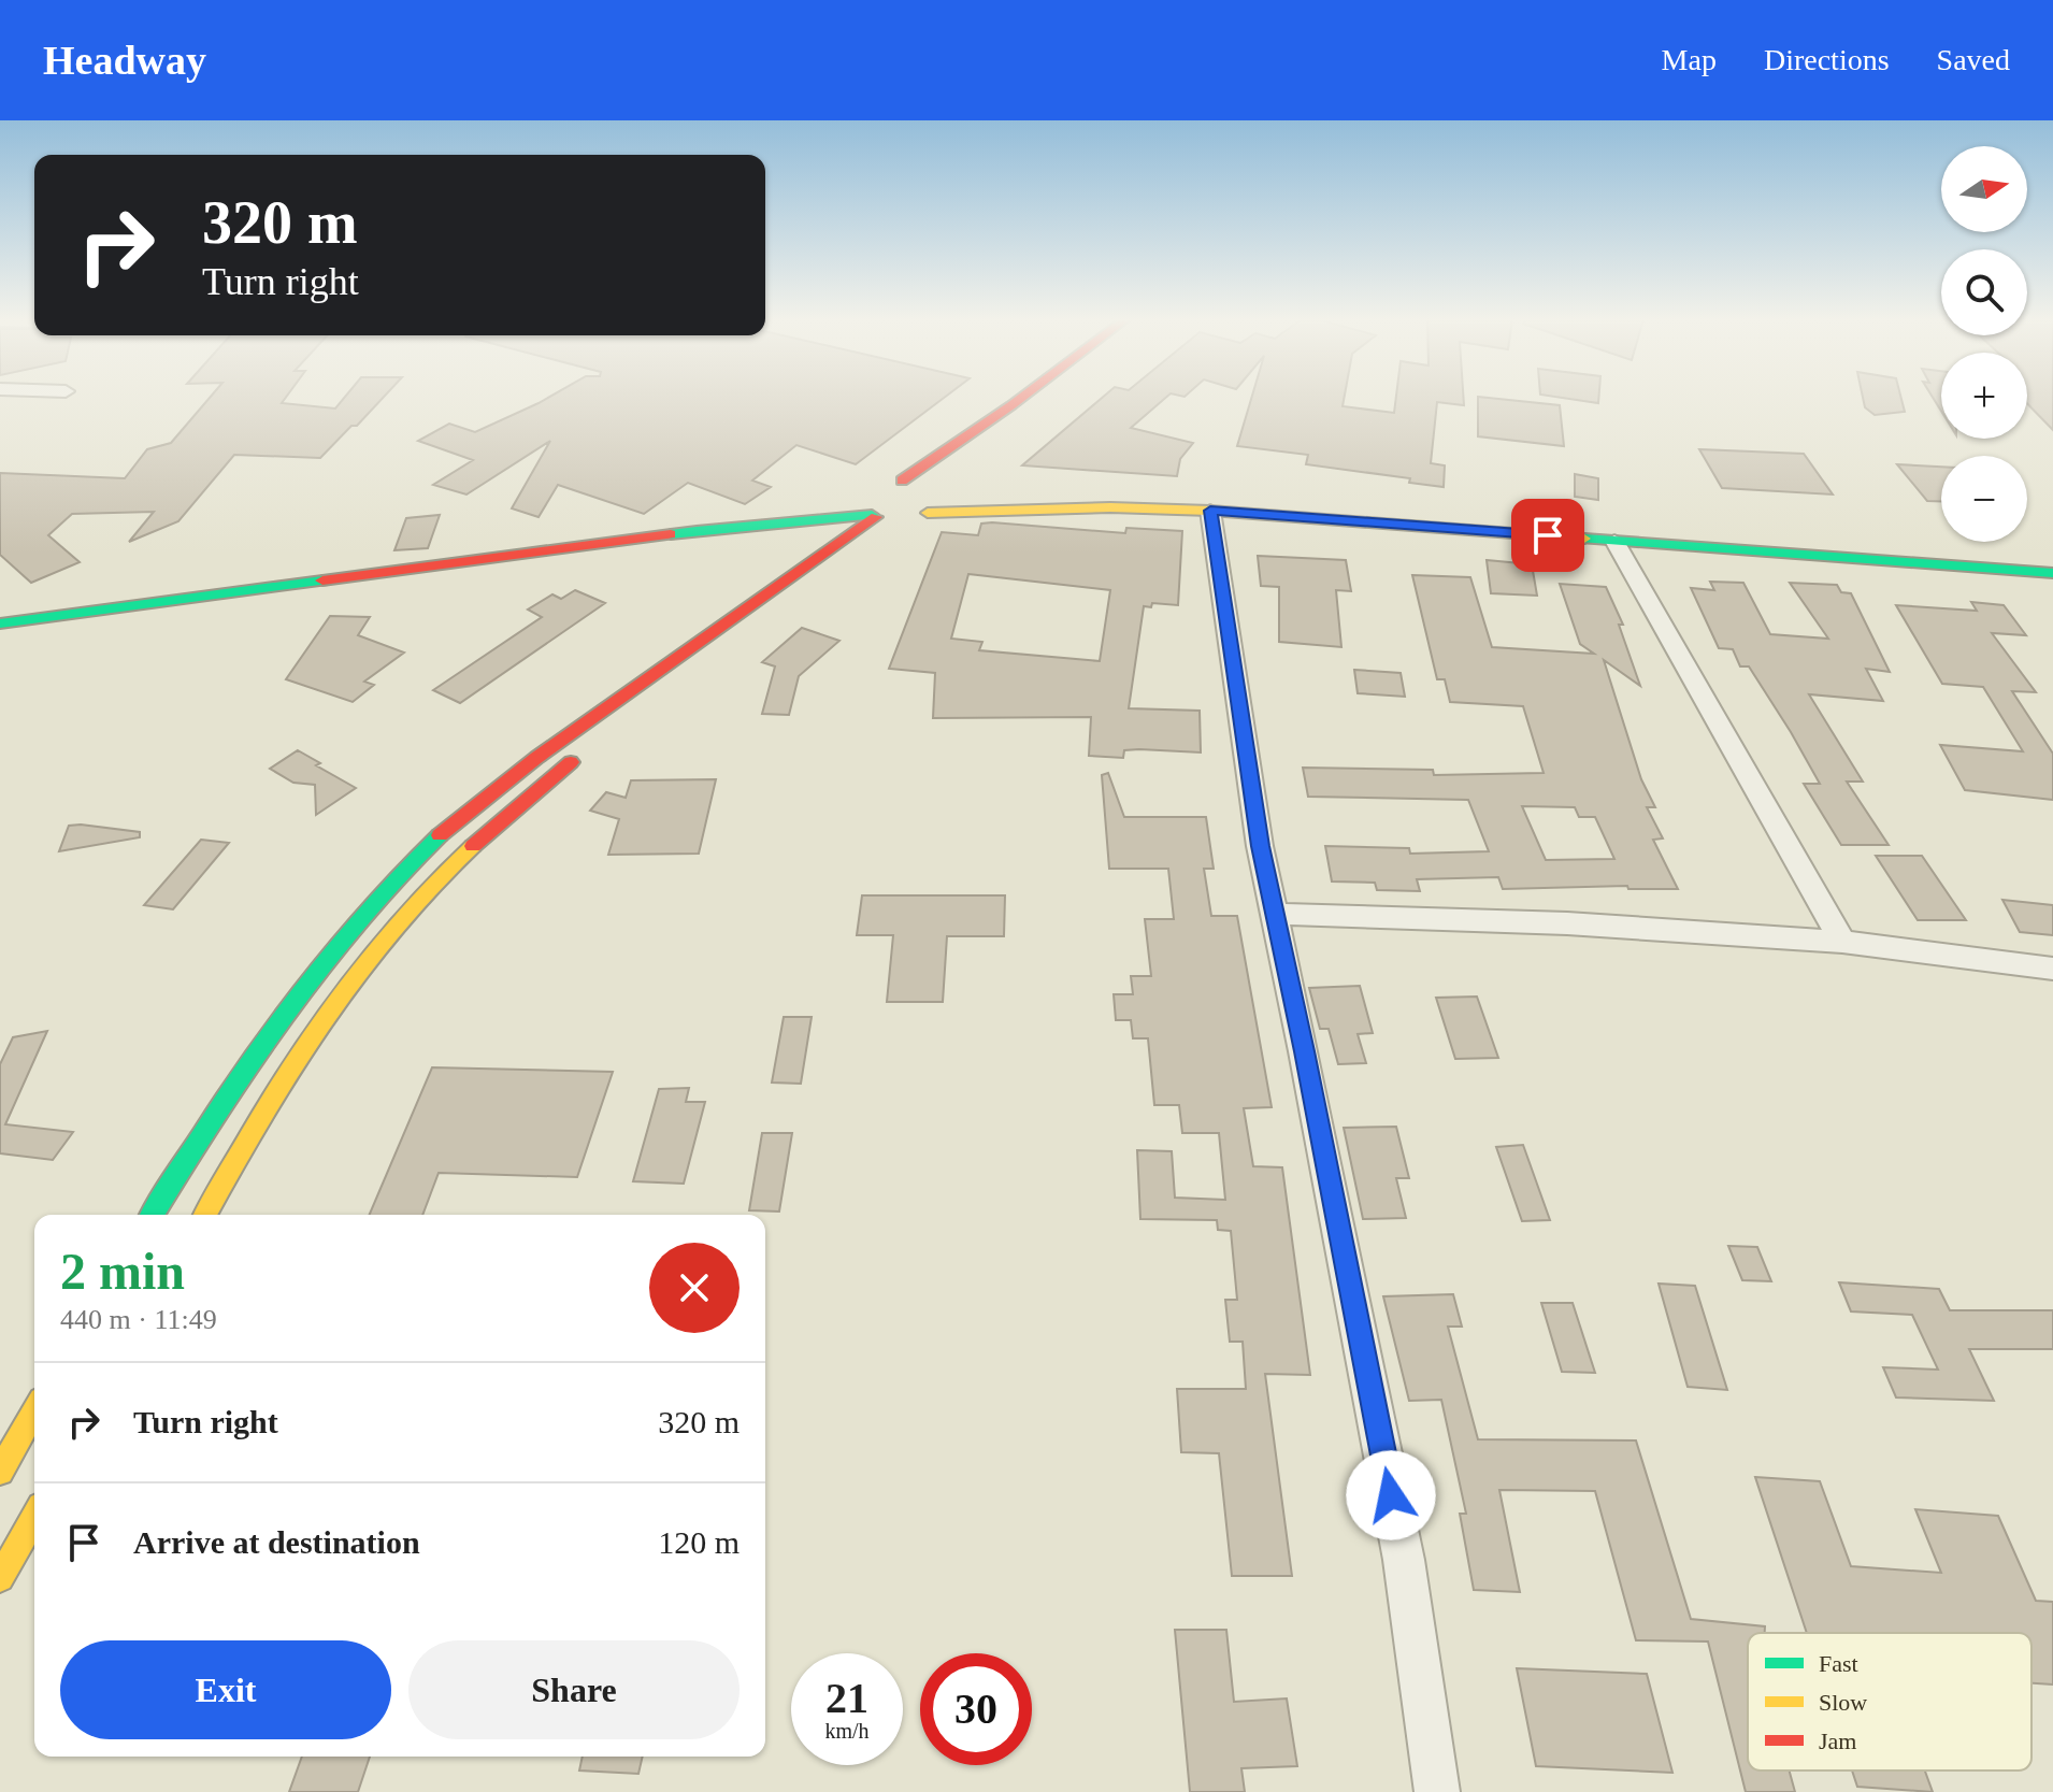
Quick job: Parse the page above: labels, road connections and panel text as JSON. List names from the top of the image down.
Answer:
{
  "legend": ["Fast", "Slow", "Jam"],
  "north": "right",
  "page": {
    "header": "Headway",
    "nav": ["Map", "Directions", "Saved"],
    "map_buttons": ["+", "−"],
    "turn": ["320 m", "Turn right"],
    "heading": ["2 min", "440 m · 11:49"],
    "list": [
      {
        "name": "Turn right",
        "value": "320 m"
      },
      {
        "name": "Arrive at destination",
        "value": "120 m"
      }
    ],
    "buttons": ["Exit", "Share"],
    "speed": "21 km/h",
    "limit": "30"
  }
}
